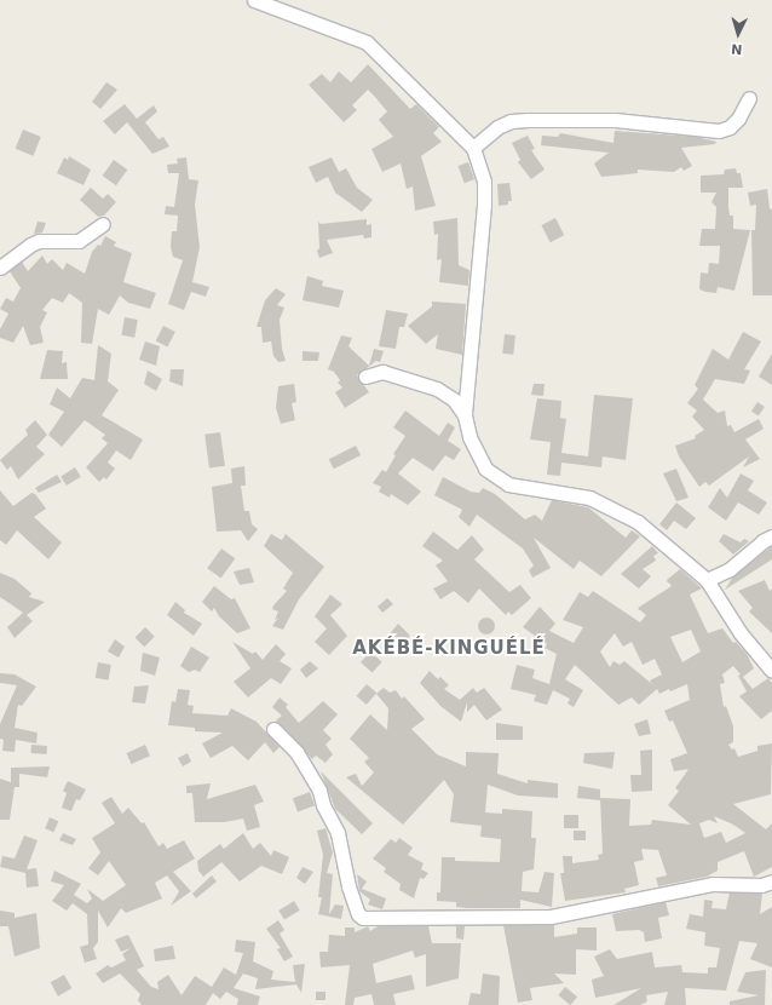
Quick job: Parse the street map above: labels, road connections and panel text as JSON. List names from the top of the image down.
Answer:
{
  "districts": ["AKÉBÉ-KINGUÉLÉ"],
  "north": "bottom"
}
